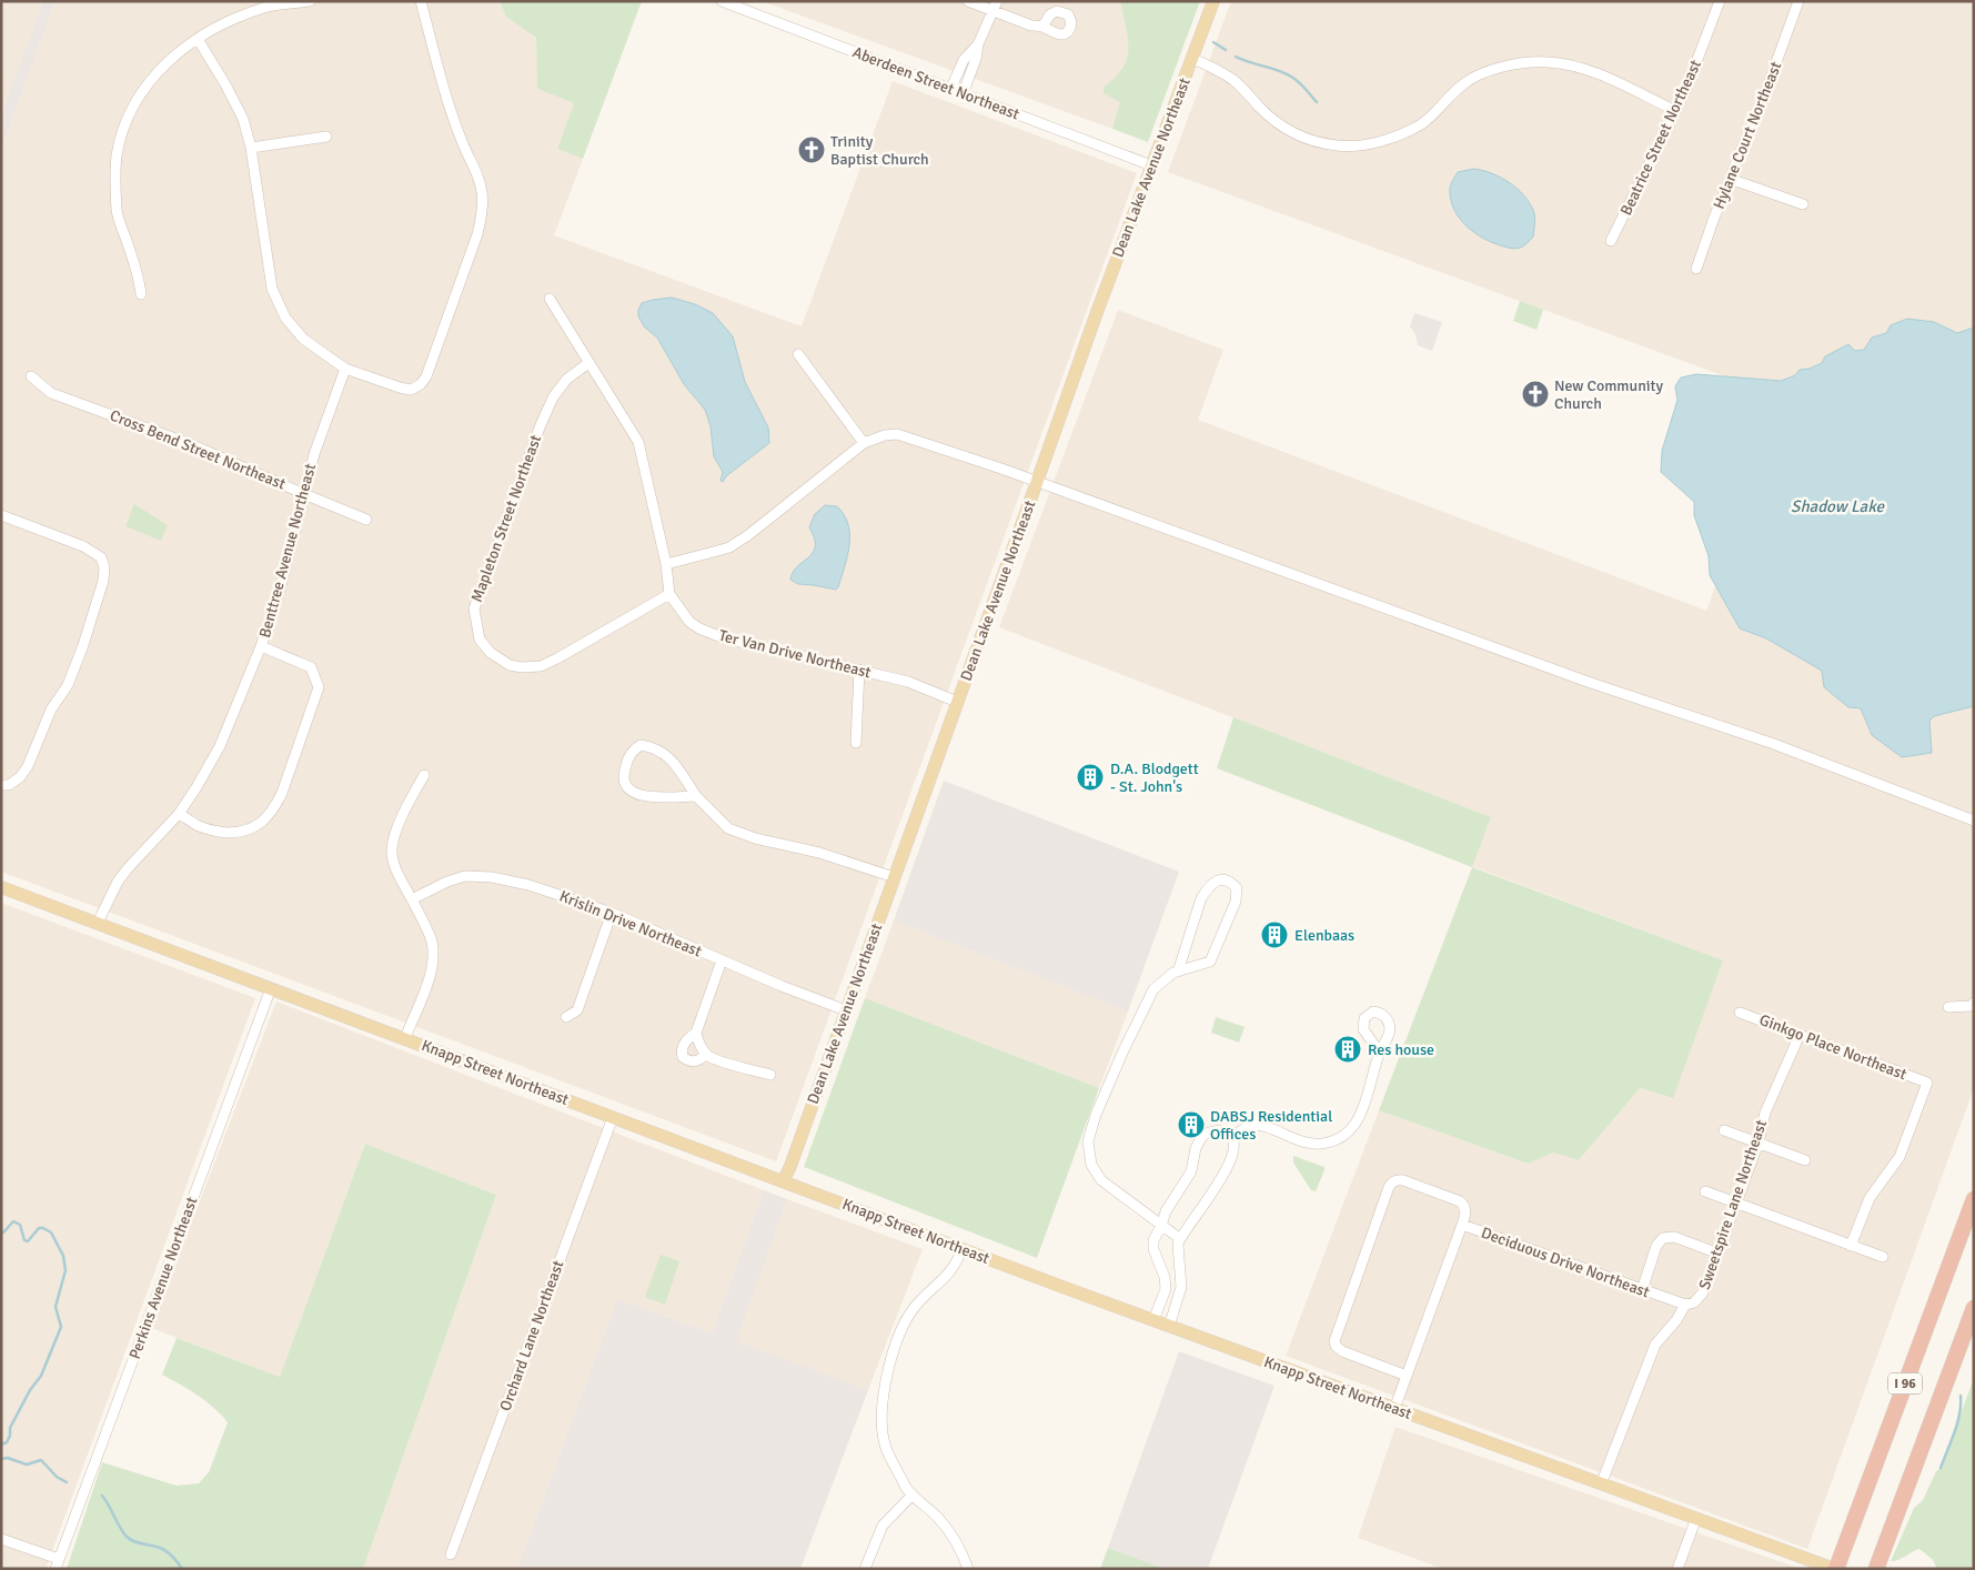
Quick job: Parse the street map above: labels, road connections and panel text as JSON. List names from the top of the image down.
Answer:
{
  "streets": {
    "highway": ["I 96"],
    "main road": ["Dean Lake Avenue Northeast", "Knapp Street Northeast"],
    "street": [
      "Aberdeen Street Northeast",
      "Hylane Court Northeast",
      "Beatrice Street Northeast",
      "Cross Bend Street Northeast",
      "Mapleton Street Northeast",
      "Benttree Avenue Northeast",
      "Ter Van Drive Northeast",
      "Krislin Drive Northeast",
      "Ginkgo Place Northeast",
      "Sweetspire Lane Northeast",
      "Deciduous Drive Northeast",
      "Perkins Avenue Northeast",
      "Orchard Lane Northeast"
    ]
  },
  "crossings": [
    ["Aberdeen Street Northeast", "Dean Lake Avenue Northeast"],
    ["Dean Lake Avenue Northeast", "Ter Van Drive Northeast"],
    ["Dean Lake Avenue Northeast", "Krislin Drive Northeast"],
    ["Dean Lake Avenue Northeast", "Knapp Street Northeast"],
    ["Cross Bend Street Northeast", "Benttree Avenue Northeast"],
    ["Mapleton Street Northeast", "Ter Van Drive Northeast"],
    ["Benttree Avenue Northeast", "Knapp Street Northeast"],
    ["Ginkgo Place Northeast", "Sweetspire Lane Northeast"],
    ["Knapp Street Northeast", "Sweetspire Lane Northeast"],
    ["Knapp Street Northeast", "Perkins Avenue Northeast"],
    ["Knapp Street Northeast", "Orchard Lane Northeast"],
    ["Knapp Street Northeast", "I 96"],
    ["Sweetspire Lane Northeast", "Deciduous Drive Northeast"]
  ],
  "water": ["Shadow Lake"],
  "places": {
    "church": ["Trinity Baptist Church", "New Community Church"],
    "building": [
      "D.A. Blodgett - St. John's",
      "Elenbaas",
      "Res house",
      "DABSJ Residential Offices"
    ]
  }
}
